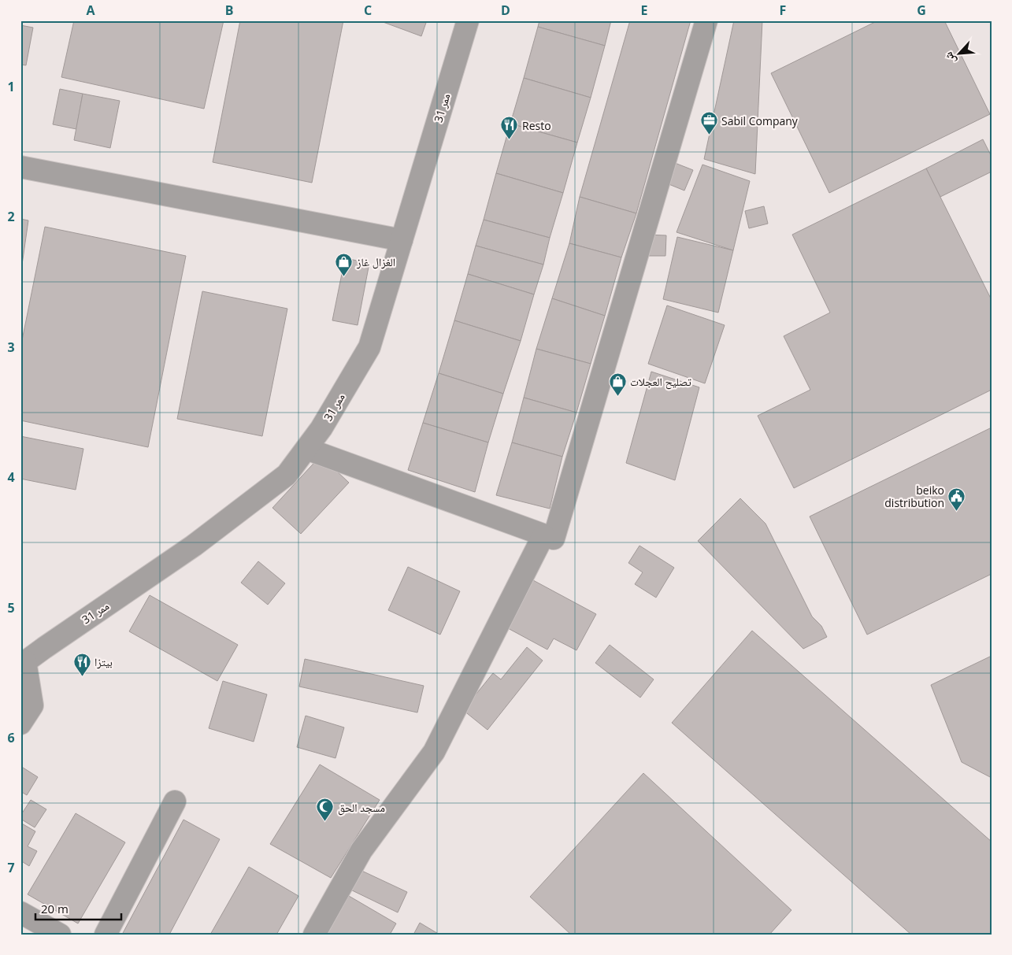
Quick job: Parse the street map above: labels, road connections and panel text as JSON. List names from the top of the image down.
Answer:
{
  "streets": {
    "street": ["ممر 31"]
  },
  "places": {
    "office": ["Sabil Company"],
    "restaurant": ["Resto", "بيتزا"],
    "shop": ["الغزال غاز", "تصليح العجلات"],
    "public building": ["beiko distribution"],
    "mosque": ["مسجد الحق"]
  },
  "scale_bar": "20 m",
  "north": "bottom left",
  "grid": {
    "columns": [
      "A",
      "B",
      "C",
      "D",
      "E",
      "F",
      "G"
    ],
    "rows": [
      "1",
      "2",
      "3",
      "4",
      "5",
      "6",
      "7"
    ]
  }
}
